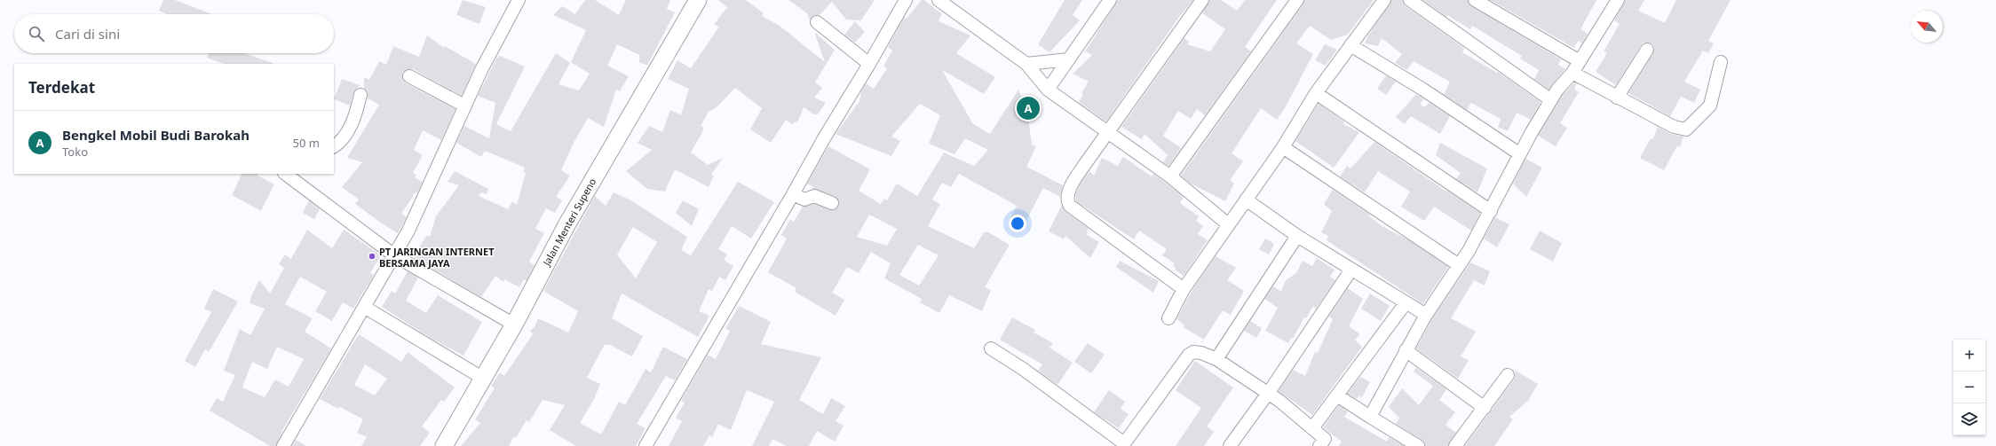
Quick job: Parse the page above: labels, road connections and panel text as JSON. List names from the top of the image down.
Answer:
{
  "streets": {
    "main road": ["Jalan Menteri Supeno"]
  },
  "places": ["PT JARINGAN INTERNET BERSAMA JAYA"],
  "north": "top left",
  "page": {
    "search": "Cari di sini",
    "heading": "Terdekat",
    "pins": "A",
    "list": [
      {
        "mark": "A",
        "name": "Bengkel Mobil Budi Barokah",
        "note": "Toko",
        "value": "50 m"
      }
    ],
    "map_buttons": ["+", "−"]
  }
}
